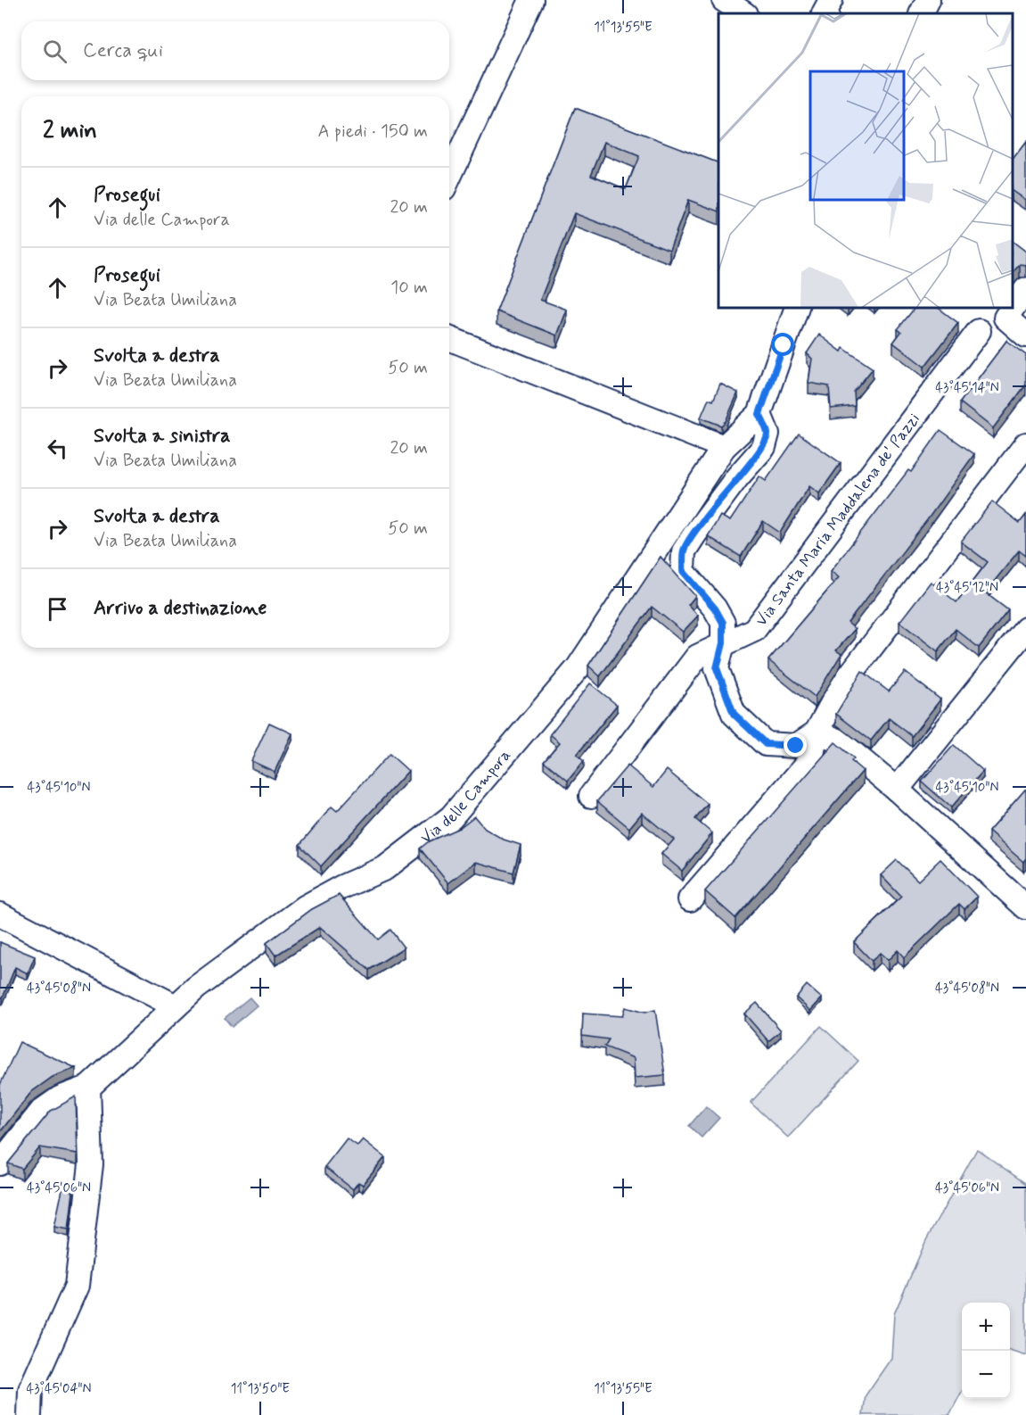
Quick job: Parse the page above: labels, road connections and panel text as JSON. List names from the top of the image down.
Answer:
{
  "streets": {
    "street": ["Via Santa Maria Maddalena de' Pazzi", "Via delle Campora"]
  },
  "page": {
    "search": "Cerca qui",
    "heading": ["2 min", "A piedi · 150 m"],
    "list": [
      ["Prosegui", "Via delle Campora", "20 m"],
      ["Prosegui", "Via Beata Umiliana", "10 m"],
      ["Svolta a destra", "Via Beata Umiliana", "50 m"],
      ["Svolta a sinistra", "Via Beata Umiliana", "20 m"],
      ["Svolta a destra", "Via Beata Umiliana", "50 m"],
      "Arrivo a destinazione"
    ],
    "map_buttons": ["+", "−"]
  },
  "coordinates": [
    "11°13'55\"E",
    "43°45'14\"N",
    "43°45'12\"N",
    "43°45'10\"N",
    "43°45'08\"N",
    "43°45'06\"N",
    "43°45'04\"N",
    "11°13'50\"E"
  ]
}
